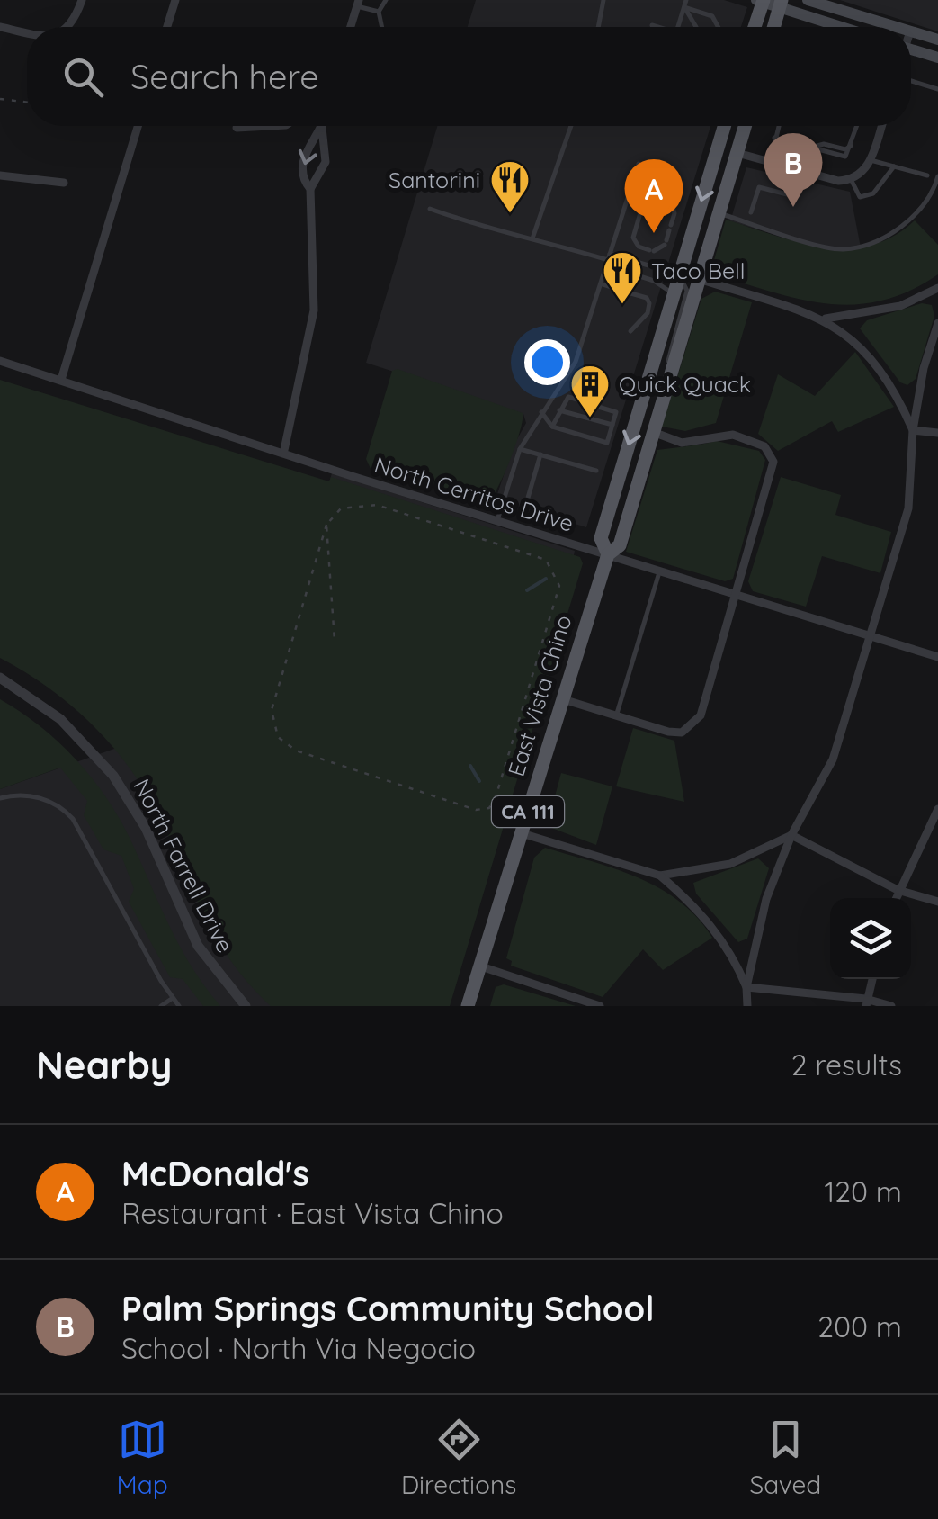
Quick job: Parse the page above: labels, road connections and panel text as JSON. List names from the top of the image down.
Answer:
{
  "streets": {
    "main road": ["East Vista Chino", "CA 111"],
    "street": ["North Cerritos Drive", "North Farrell Drive"]
  },
  "crossings": [
    ["North Cerritos Drive", "East Vista Chino"]
  ],
  "places": {
    "restaurant": ["Santorini", "Taco Bell"],
    "building": ["Quick Quack"]
  },
  "page": {
    "search": "Search here",
    "pins": ["B", "A"],
    "heading": ["Nearby", "2 results"],
    "list": [
      {
        "mark": "A",
        "name": "McDonald's",
        "note": "Restaurant · East Vista Chino",
        "value": "120 m"
      },
      {
        "mark": "B",
        "name": "Palm Springs Community School",
        "note": "School · North Via Negocio",
        "value": "200 m"
      }
    ],
    "nav": ["Map", "Directions", "Saved"]
  }
}
